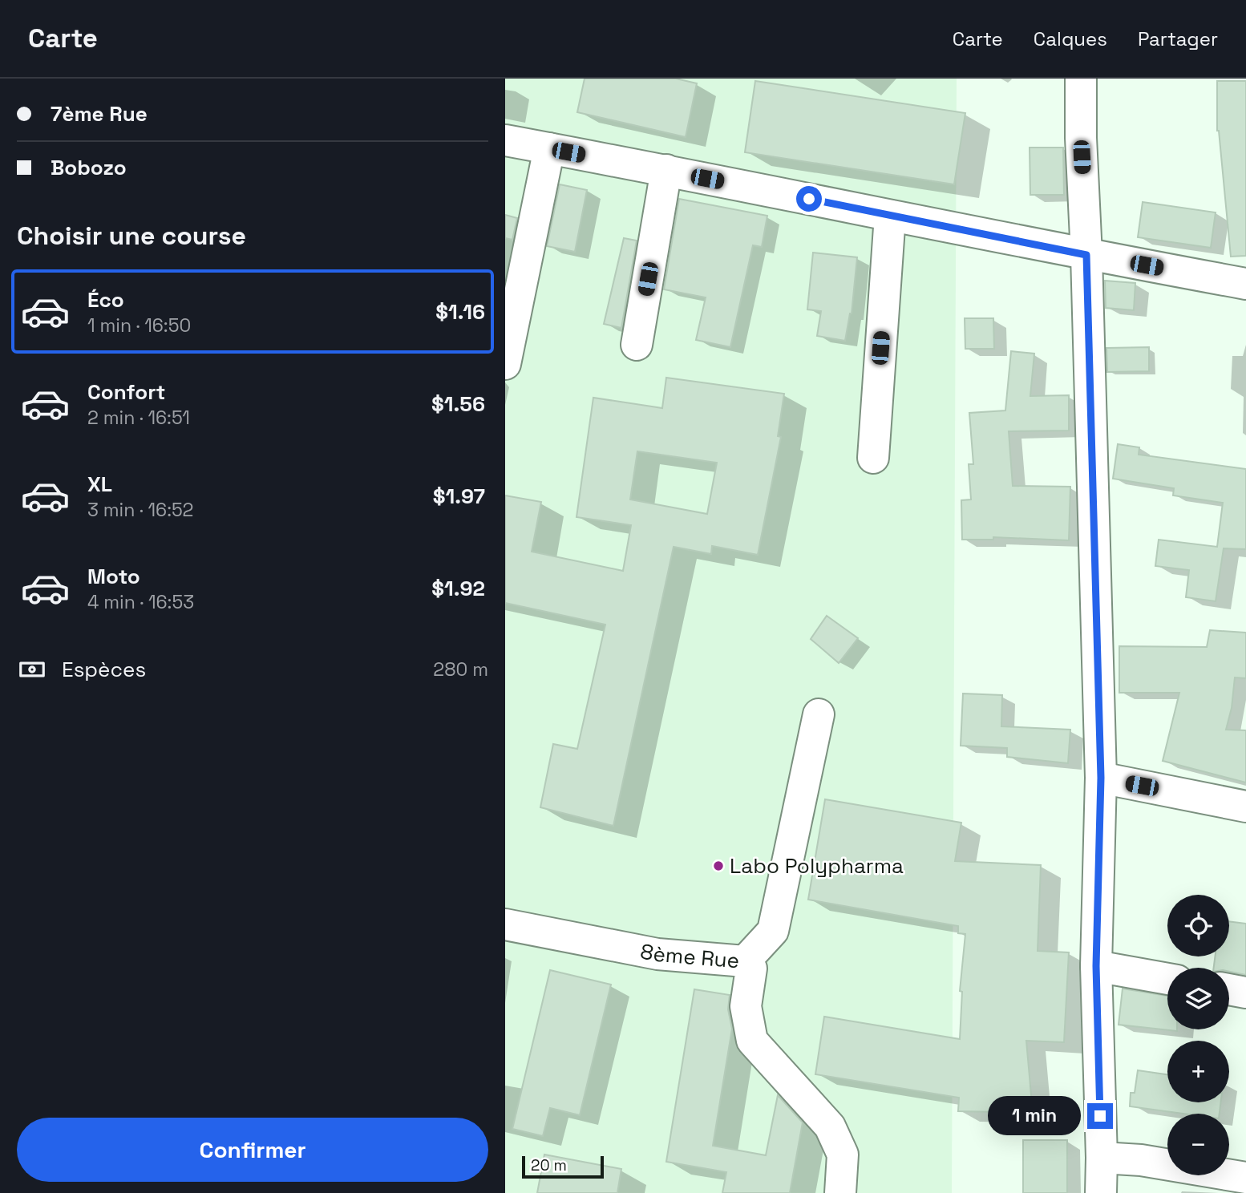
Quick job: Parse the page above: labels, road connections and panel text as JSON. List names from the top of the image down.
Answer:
{
  "streets": {
    "street": ["8ème Rue"]
  },
  "places": ["Labo Polypharma"],
  "scale_bar": "20 m",
  "page": {
    "header": "Carte",
    "nav": ["Carte", "Calques", "Partager"],
    "banner": ["7ème Rue", "Bobozo"],
    "heading": "Choisir une course",
    "list": [
      {
        "name": "Éco",
        "note": "1 min · 16:50",
        "value": "$1.16"
      },
      {
        "name": "Confort",
        "note": "2 min · 16:51",
        "value": "$1.56"
      },
      {
        "name": "XL",
        "note": "3 min · 16:52",
        "value": "$1.97"
      },
      {
        "name": "Moto",
        "note": "4 min · 16:53",
        "value": "$1.92"
      }
    ],
    "pay": ["Espèces", "280 m"],
    "map_buttons": ["+", "−"],
    "bubble": "1 min",
    "buttons": "Confirmer",
    "scale": "20 m"
  }
}
